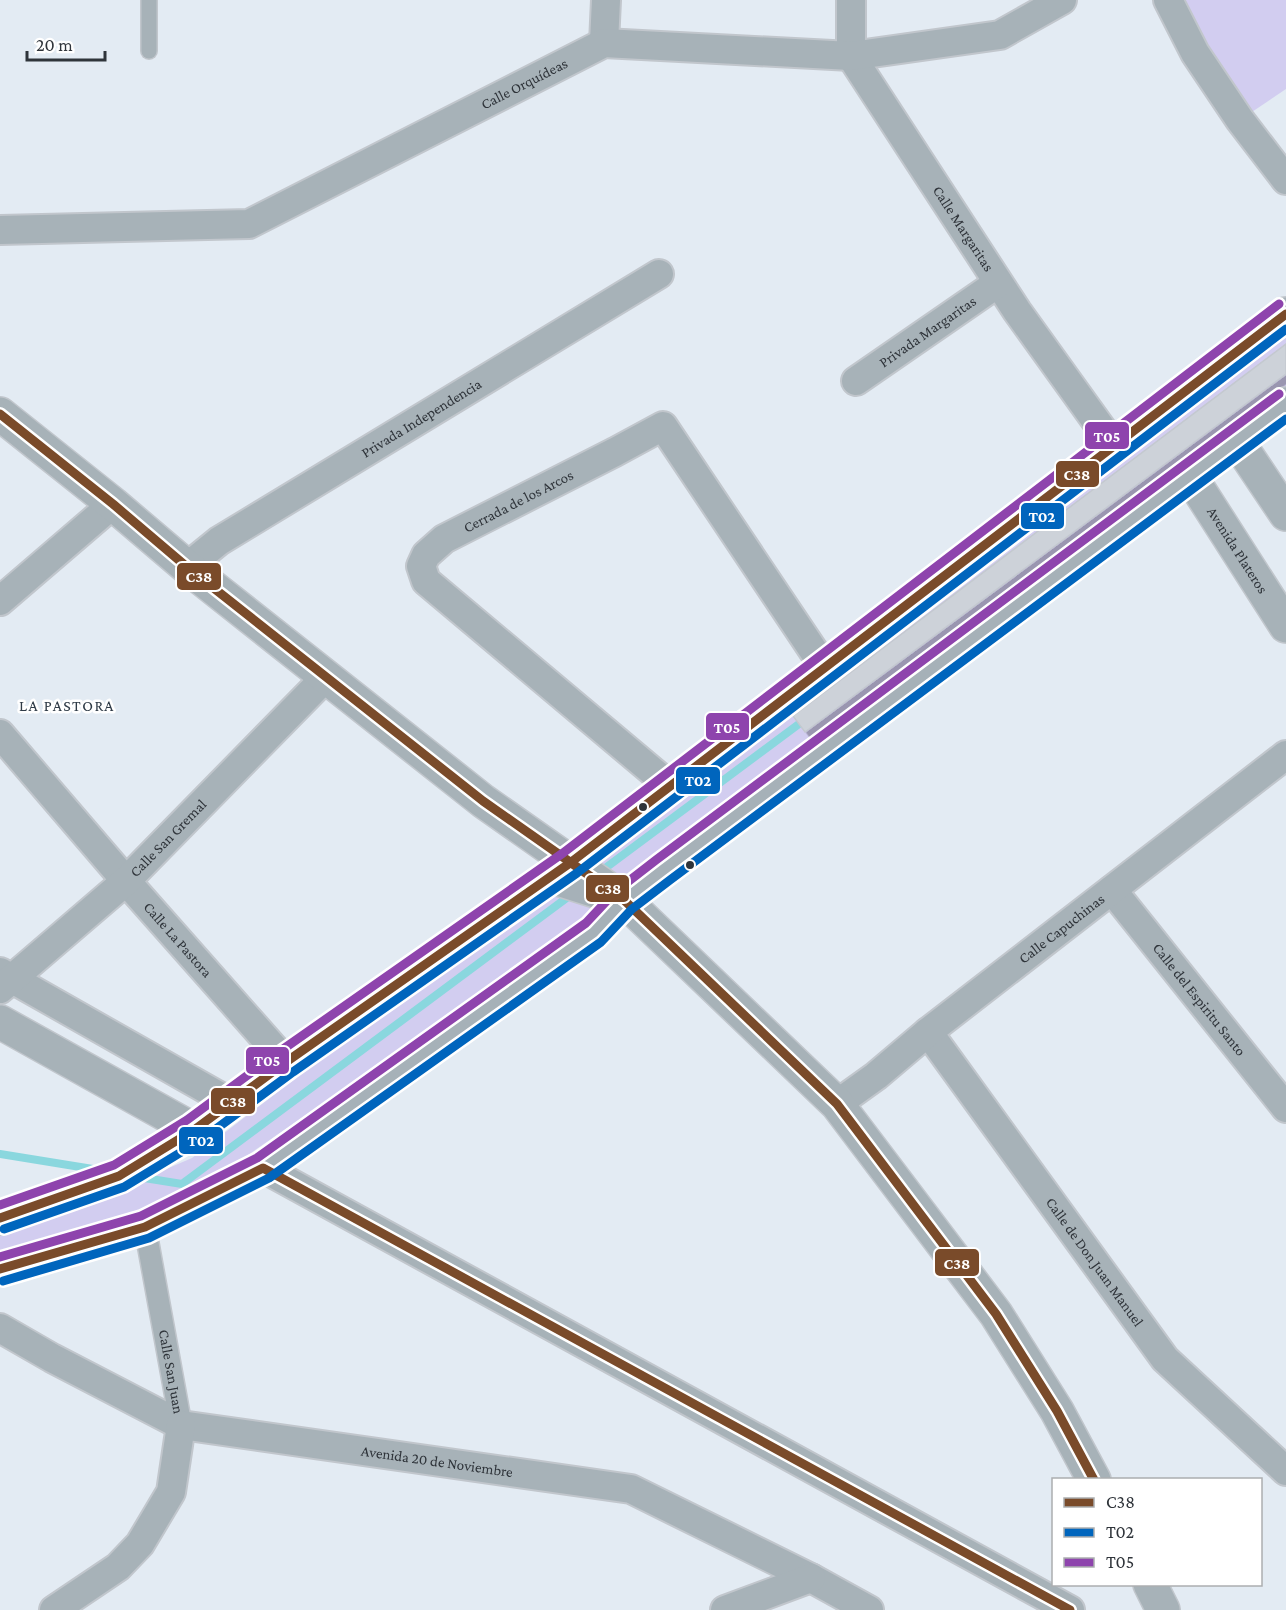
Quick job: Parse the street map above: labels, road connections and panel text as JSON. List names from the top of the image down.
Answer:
{
  "streets": {
    "street": [
      "Calle Orquídeas",
      "Calle Margaritas",
      "Privada Margaritas",
      "Privada Independencia",
      "Cerrada de los Arcos",
      "Avenida Plateros",
      "Calle San Gremal",
      "Calle Capuchinas",
      "Calle La Pastora",
      "Calle del Espiritu Santo",
      "Calle de Don Juan Manuel",
      "Calle San Juan",
      "Avenida 20 de Noviembre"
    ]
  },
  "crossings": [
    ["Calle Orquídeas", "Calle Margaritas"],
    ["Calle Margaritas", "Privada Margaritas"],
    ["Calle San Gremal", "Calle La Pastora"],
    ["Calle Capuchinas", "Calle del Espiritu Santo"],
    ["Calle Capuchinas", "Calle de Don Juan Manuel"],
    ["Calle San Juan", "Avenida 20 de Noviembre"]
  ],
  "districts": ["LA PASTORA"],
  "lines": ["transit line T05", "transit line C38", "transit line T02"],
  "legend": ["C38", "T02", "T05"],
  "scale_bar": "20 m"
}
